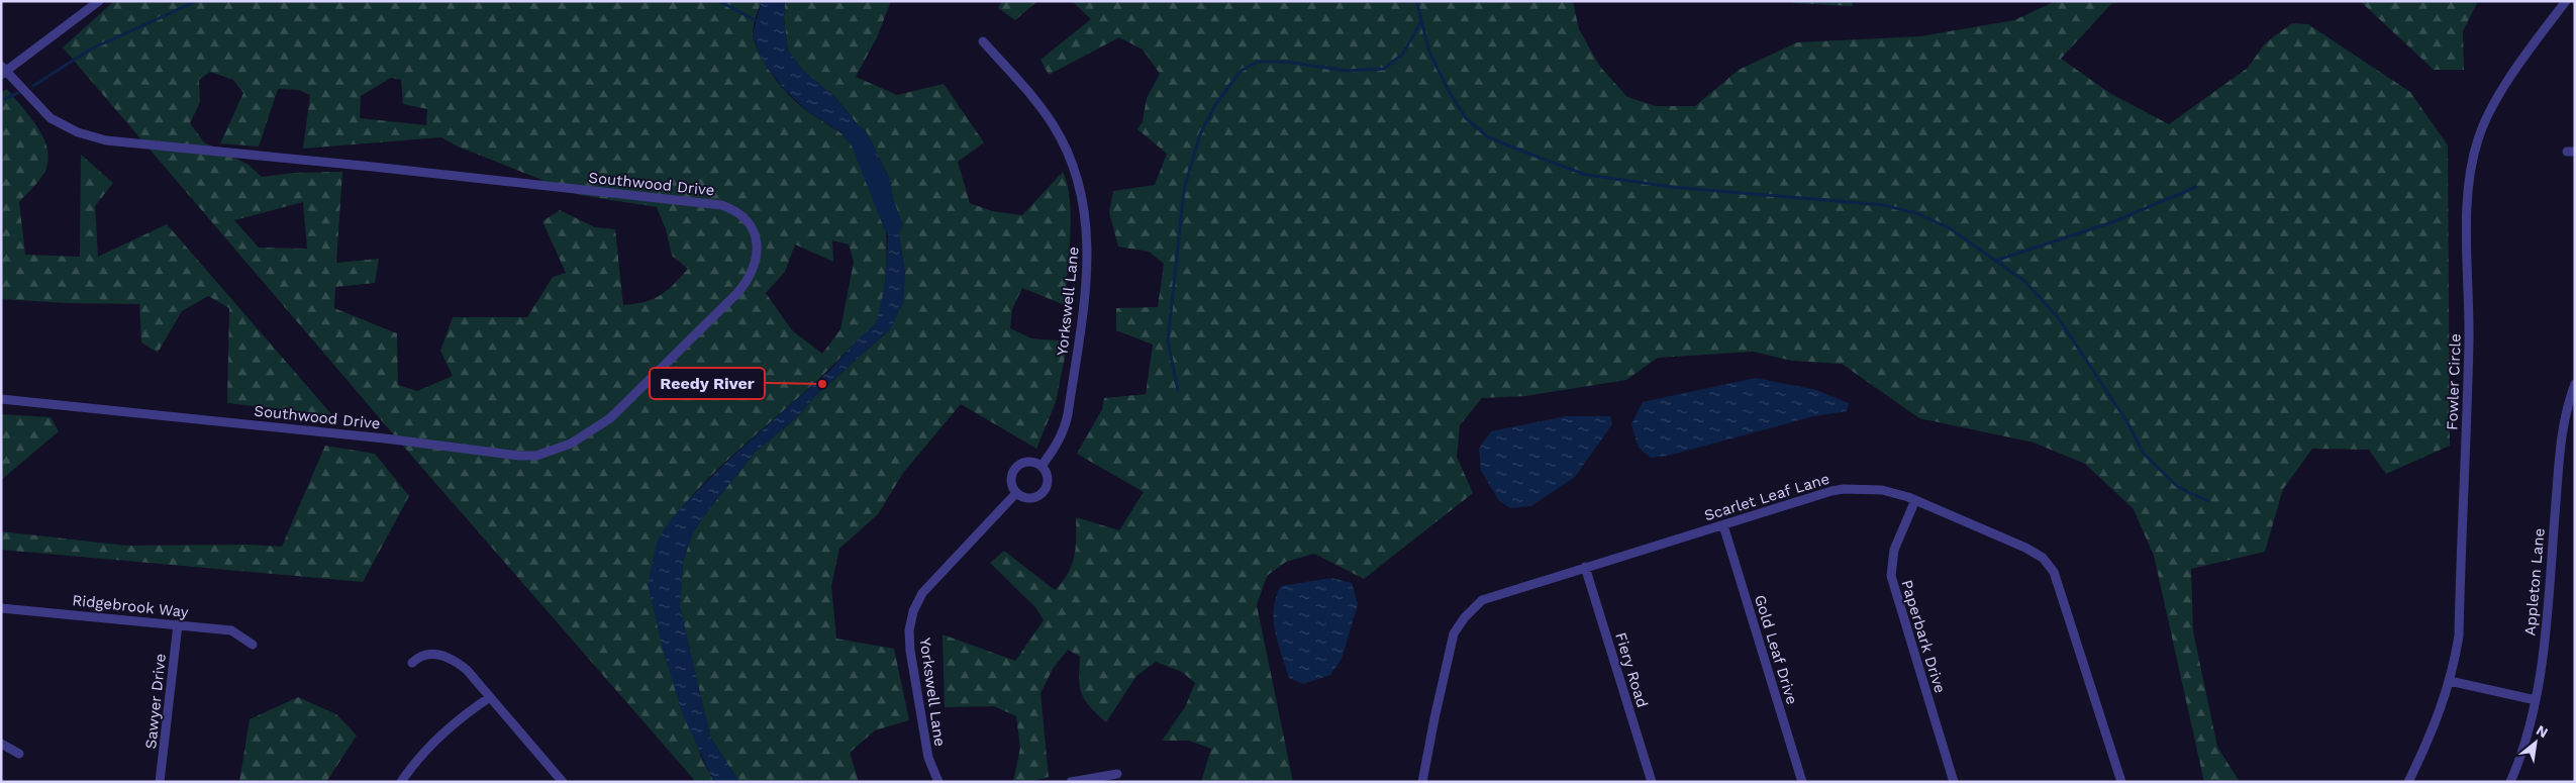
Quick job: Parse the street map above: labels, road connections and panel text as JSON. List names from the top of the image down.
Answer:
{
  "streets": {
    "street": [
      "Southwood Drive",
      "Yorkswell Lane",
      "Fowler Circle",
      "Scarlet Leaf Lane",
      "Appleton Lane",
      "Ridgebrook Way",
      "Paperbark Drive",
      "Gold Leaf Drive",
      "Fiery Road",
      "Sawyer Drive"
    ]
  },
  "crossings": [
    ["Scarlet Leaf Lane", "Paperbark Drive"],
    ["Scarlet Leaf Lane", "Gold Leaf Drive"],
    ["Scarlet Leaf Lane", "Fiery Road"],
    ["Ridgebrook Way", "Sawyer Drive"]
  ],
  "places": ["Reedy River"],
  "north": "top right"
}
